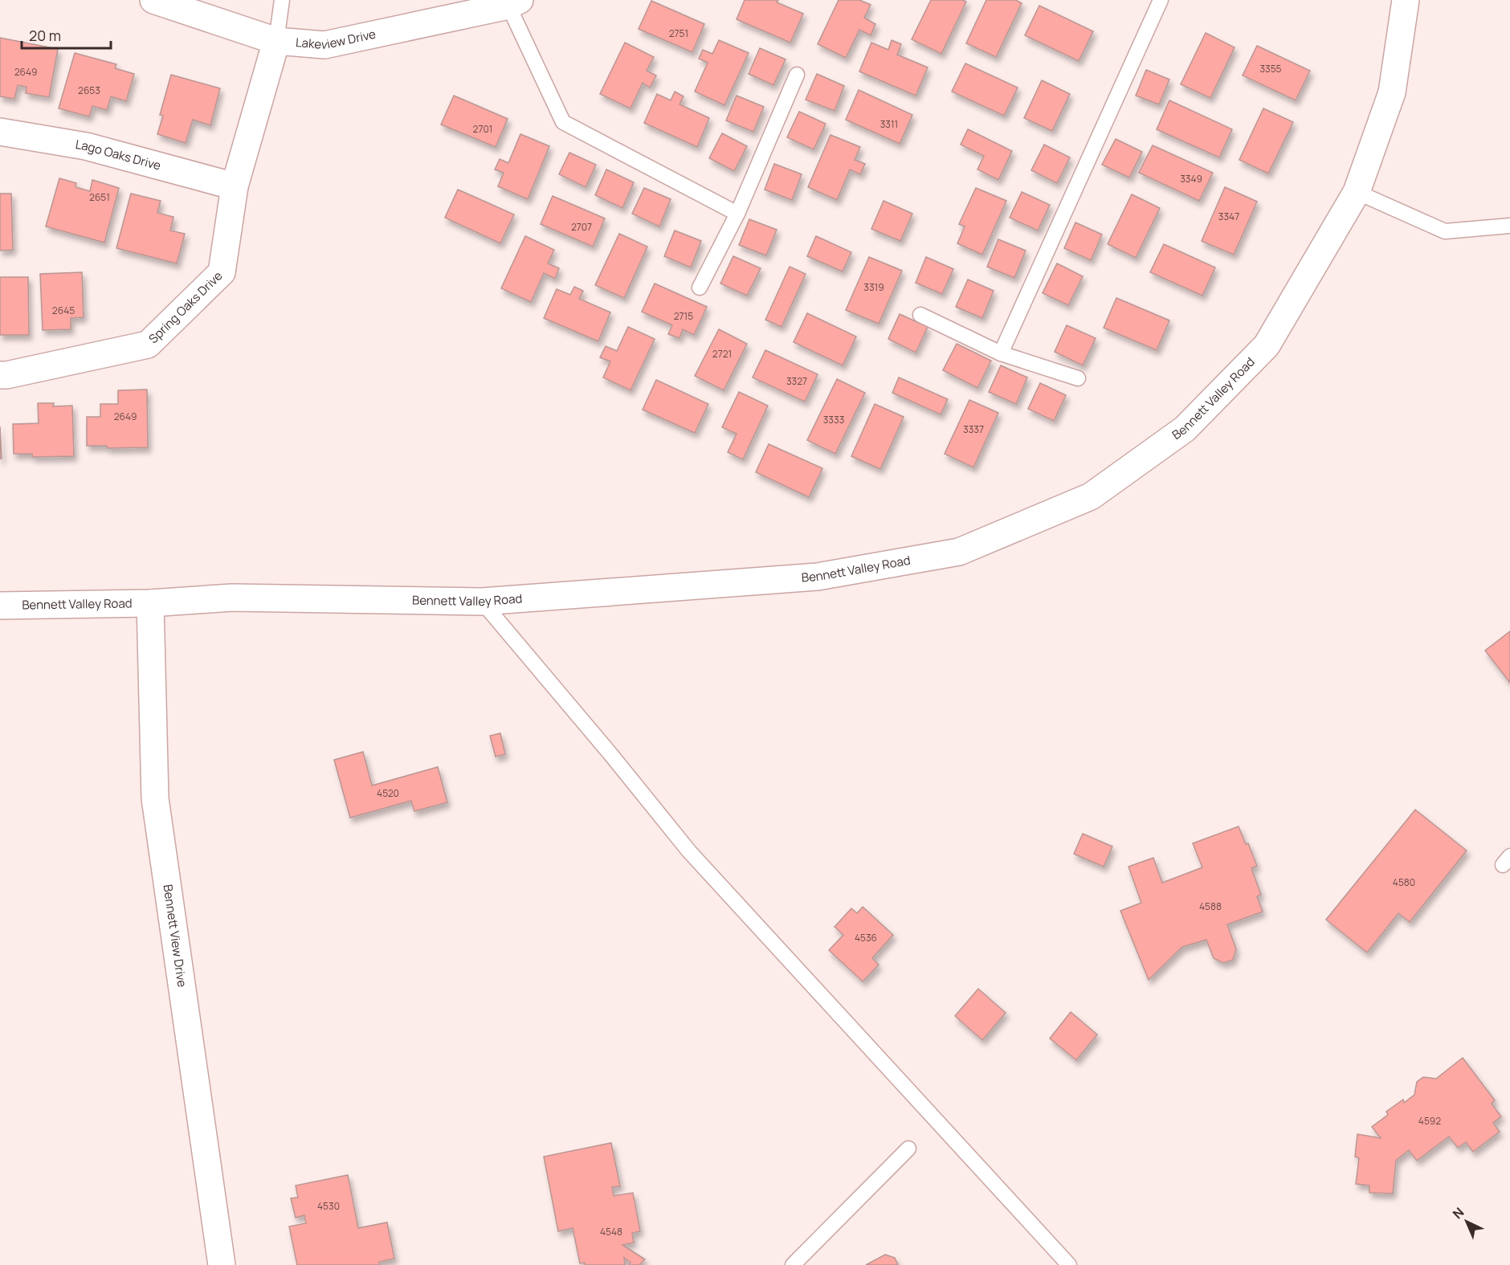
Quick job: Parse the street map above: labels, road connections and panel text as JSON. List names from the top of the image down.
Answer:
{
  "streets": {
    "street": [
      "Lakeview Drive",
      "Lago Oaks Drive",
      "Spring Oaks Drive",
      "Bennett Valley Road",
      "Bennett View Drive"
    ]
  },
  "crossings": [
    ["Lakeview Drive", "Spring Oaks Drive"],
    ["Lago Oaks Drive", "Spring Oaks Drive"],
    ["Bennett Valley Road", "Bennett View Drive"]
  ],
  "house_numbers": [
    "2751",
    "3355",
    "2649",
    "2653",
    "3311",
    "2701",
    "3349",
    "2651",
    "3347",
    "2707",
    "3319",
    "2645",
    "2715",
    "2721",
    "3327",
    "2649",
    "3333",
    "3337",
    "4520",
    "4580",
    "4588",
    "4536",
    "4592",
    "4530",
    "4548"
  ],
  "scale_bar": "20 m",
  "north": "top left"
}
